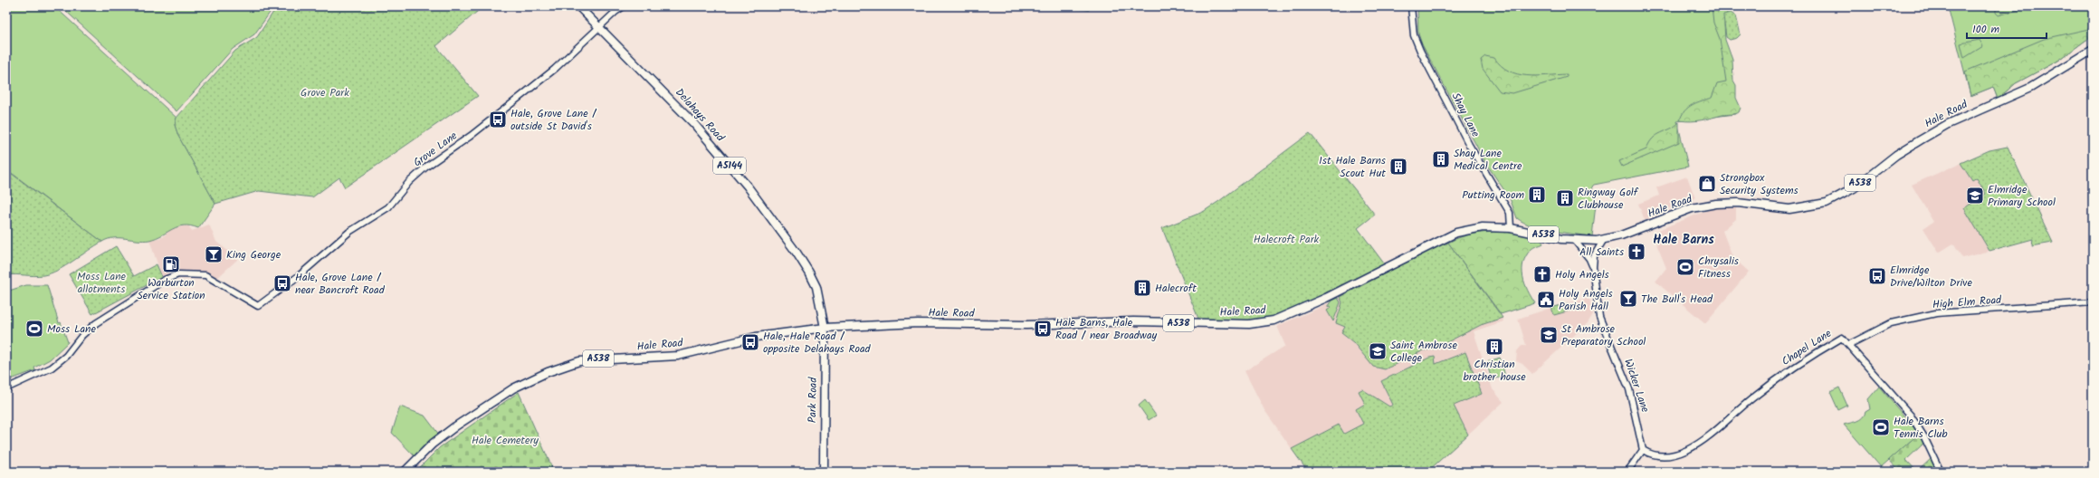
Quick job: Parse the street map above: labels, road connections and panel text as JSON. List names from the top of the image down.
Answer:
{
  "streets": {
    "main road": [
      "Hale Road",
      "Delahays Road",
      "A5144",
      "A538",
      "Park Road"
    ],
    "street": [
      "Shay Lane",
      "Grove Lane",
      "High Elm Road",
      "Chapel Lane",
      "Wicker Lane"
    ]
  },
  "crossings": [
    ["Hale Road", "Delahays Road"],
    ["Hale Road", "Shay Lane"],
    ["Hale Road", "Wicker Lane"],
    ["Hale Road", "Park Road"],
    ["Delahays Road", "Grove Lane"],
    ["Delahays Road", "Park Road"],
    ["High Elm Road", "Chapel Lane"],
    ["Chapel Lane", "Wicker Lane"]
  ],
  "districts": ["Hale Barns"],
  "parks": [
    "Grove Park",
    "Halecroft Park",
    "Moss Lane allotments",
    "Hale Cemetery"
  ],
  "places": {
    "bus stop": [
      "Hale, Grove Lane / outside St David's",
      "Elmridge Drive/Wilton Drive",
      "Hale, Grove Lane / near Bancroft Road",
      "Hale Barns, Hale Road / near Broadway",
      "Hale, Hale Road / opposite Delahays Road"
    ],
    "building": [
      "Shay Lane Medical Centre",
      "1st Hale Barns Scout Hut",
      "Putting Room",
      "Ringway Golf Clubhouse",
      "Halecroft",
      "Christian brother house"
    ],
    "shop": ["Strongbox Security Systems"],
    "school or university": ["Elmridge Primary School", "St Ambrose Preparatory School", "Saint Ambrose College"],
    "church": ["All Saints", "Holy Angels"],
    "bar": ["King George", "The Bull's Head"],
    "fuel station": ["Warburton Service Station"],
    "sports": ["Chrysalis Fitness", "Moss Lane", "Hale Barns Tennis Club"],
    "public building": ["Holy Angels Parish Hall"]
  },
  "scale_bar": "100 m"
}
